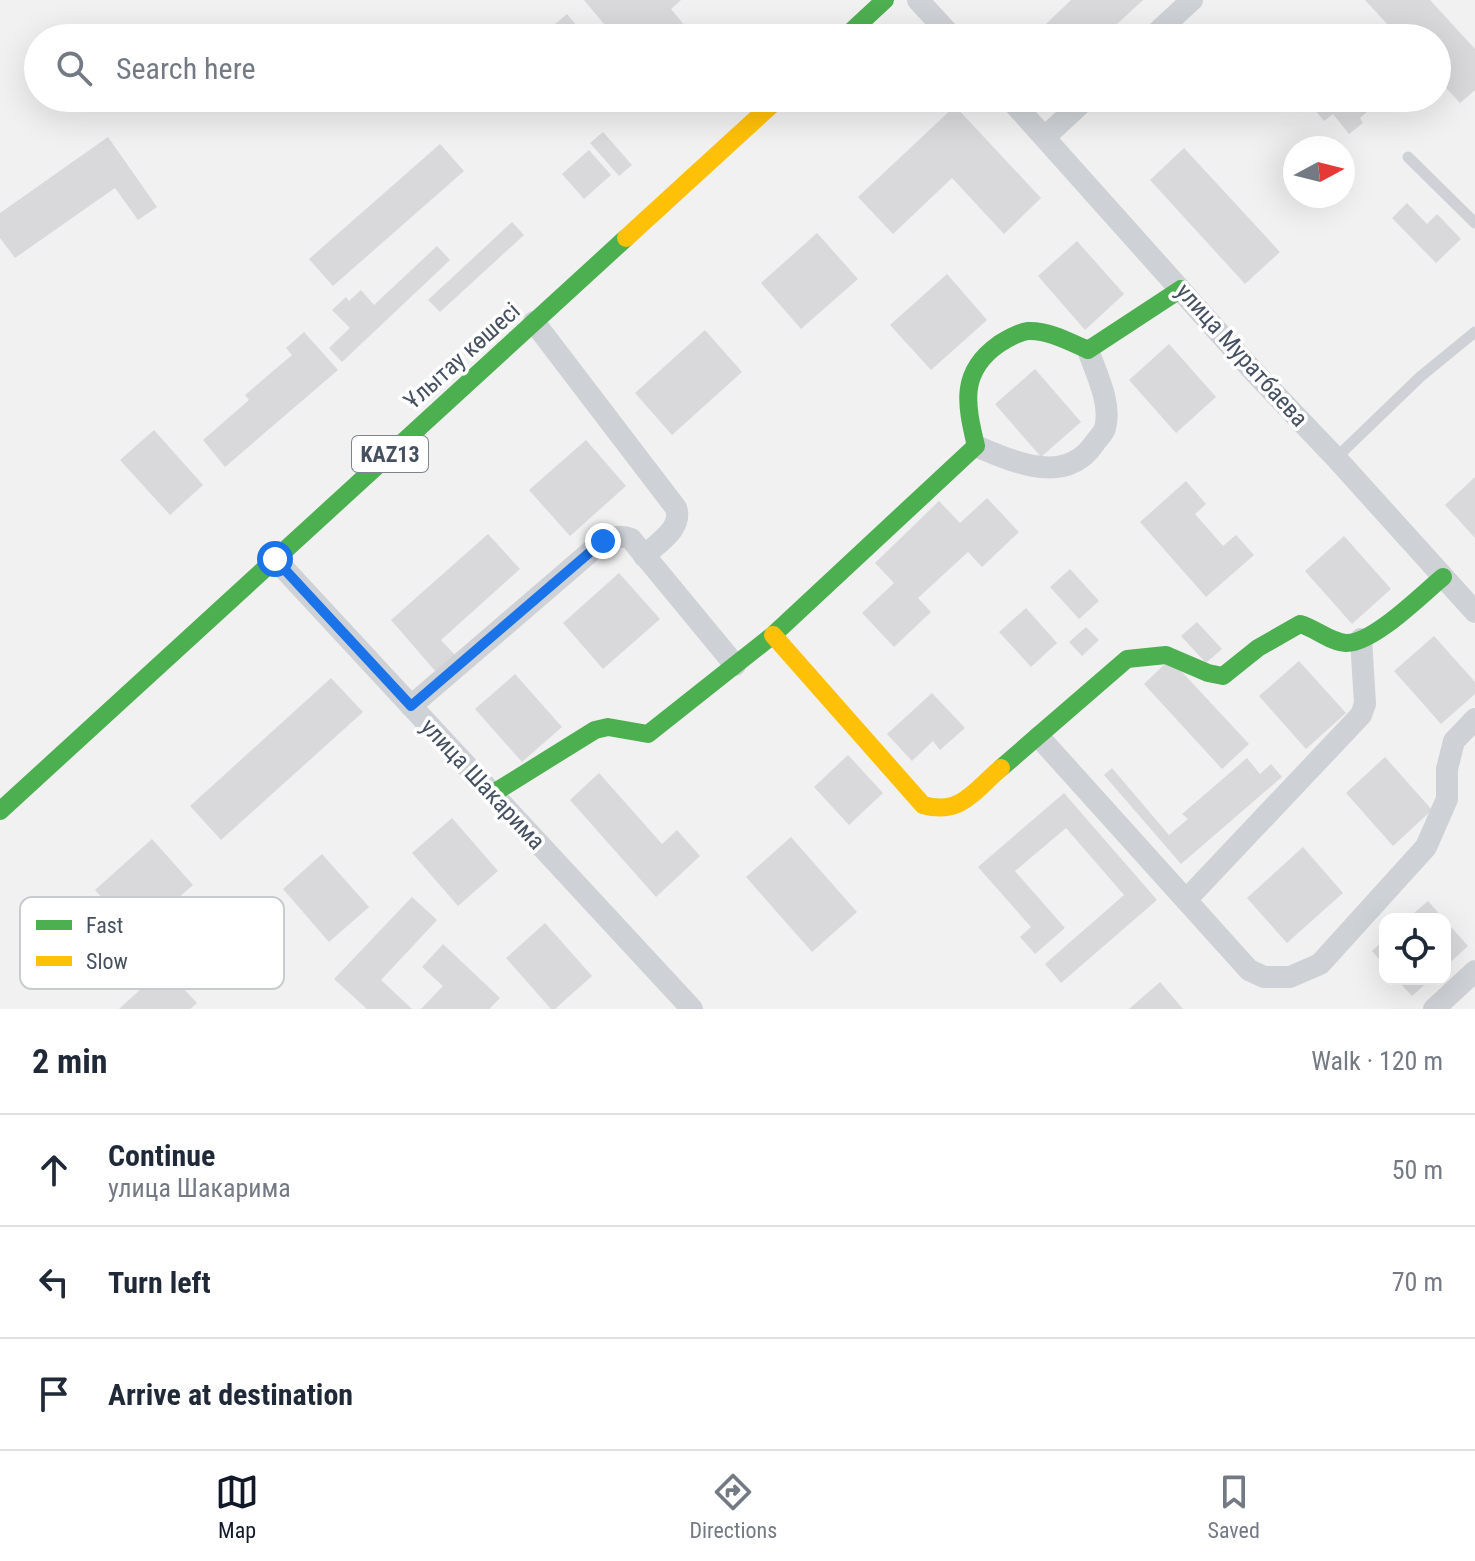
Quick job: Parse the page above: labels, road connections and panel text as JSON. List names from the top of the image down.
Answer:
{
  "streets": {
    "street": [
      "улица Муратбаева",
      "Ұлытау көшесі",
      "KAZ13",
      "улица Шакарима"
    ]
  },
  "crossings": [
    ["Ұлытау көшесі", "улица Шакарима"]
  ],
  "legend": ["Fast", "Slow"],
  "north": "right",
  "page": {
    "search": "Search here",
    "heading": ["2 min", "Walk · 120 m"],
    "list": [
      ["Continue", "улица Шакарима", "50 m"],
      ["Turn left", "70 m"],
      "Arrive at destination"
    ],
    "nav": ["Map", "Directions", "Saved"]
  }
}
